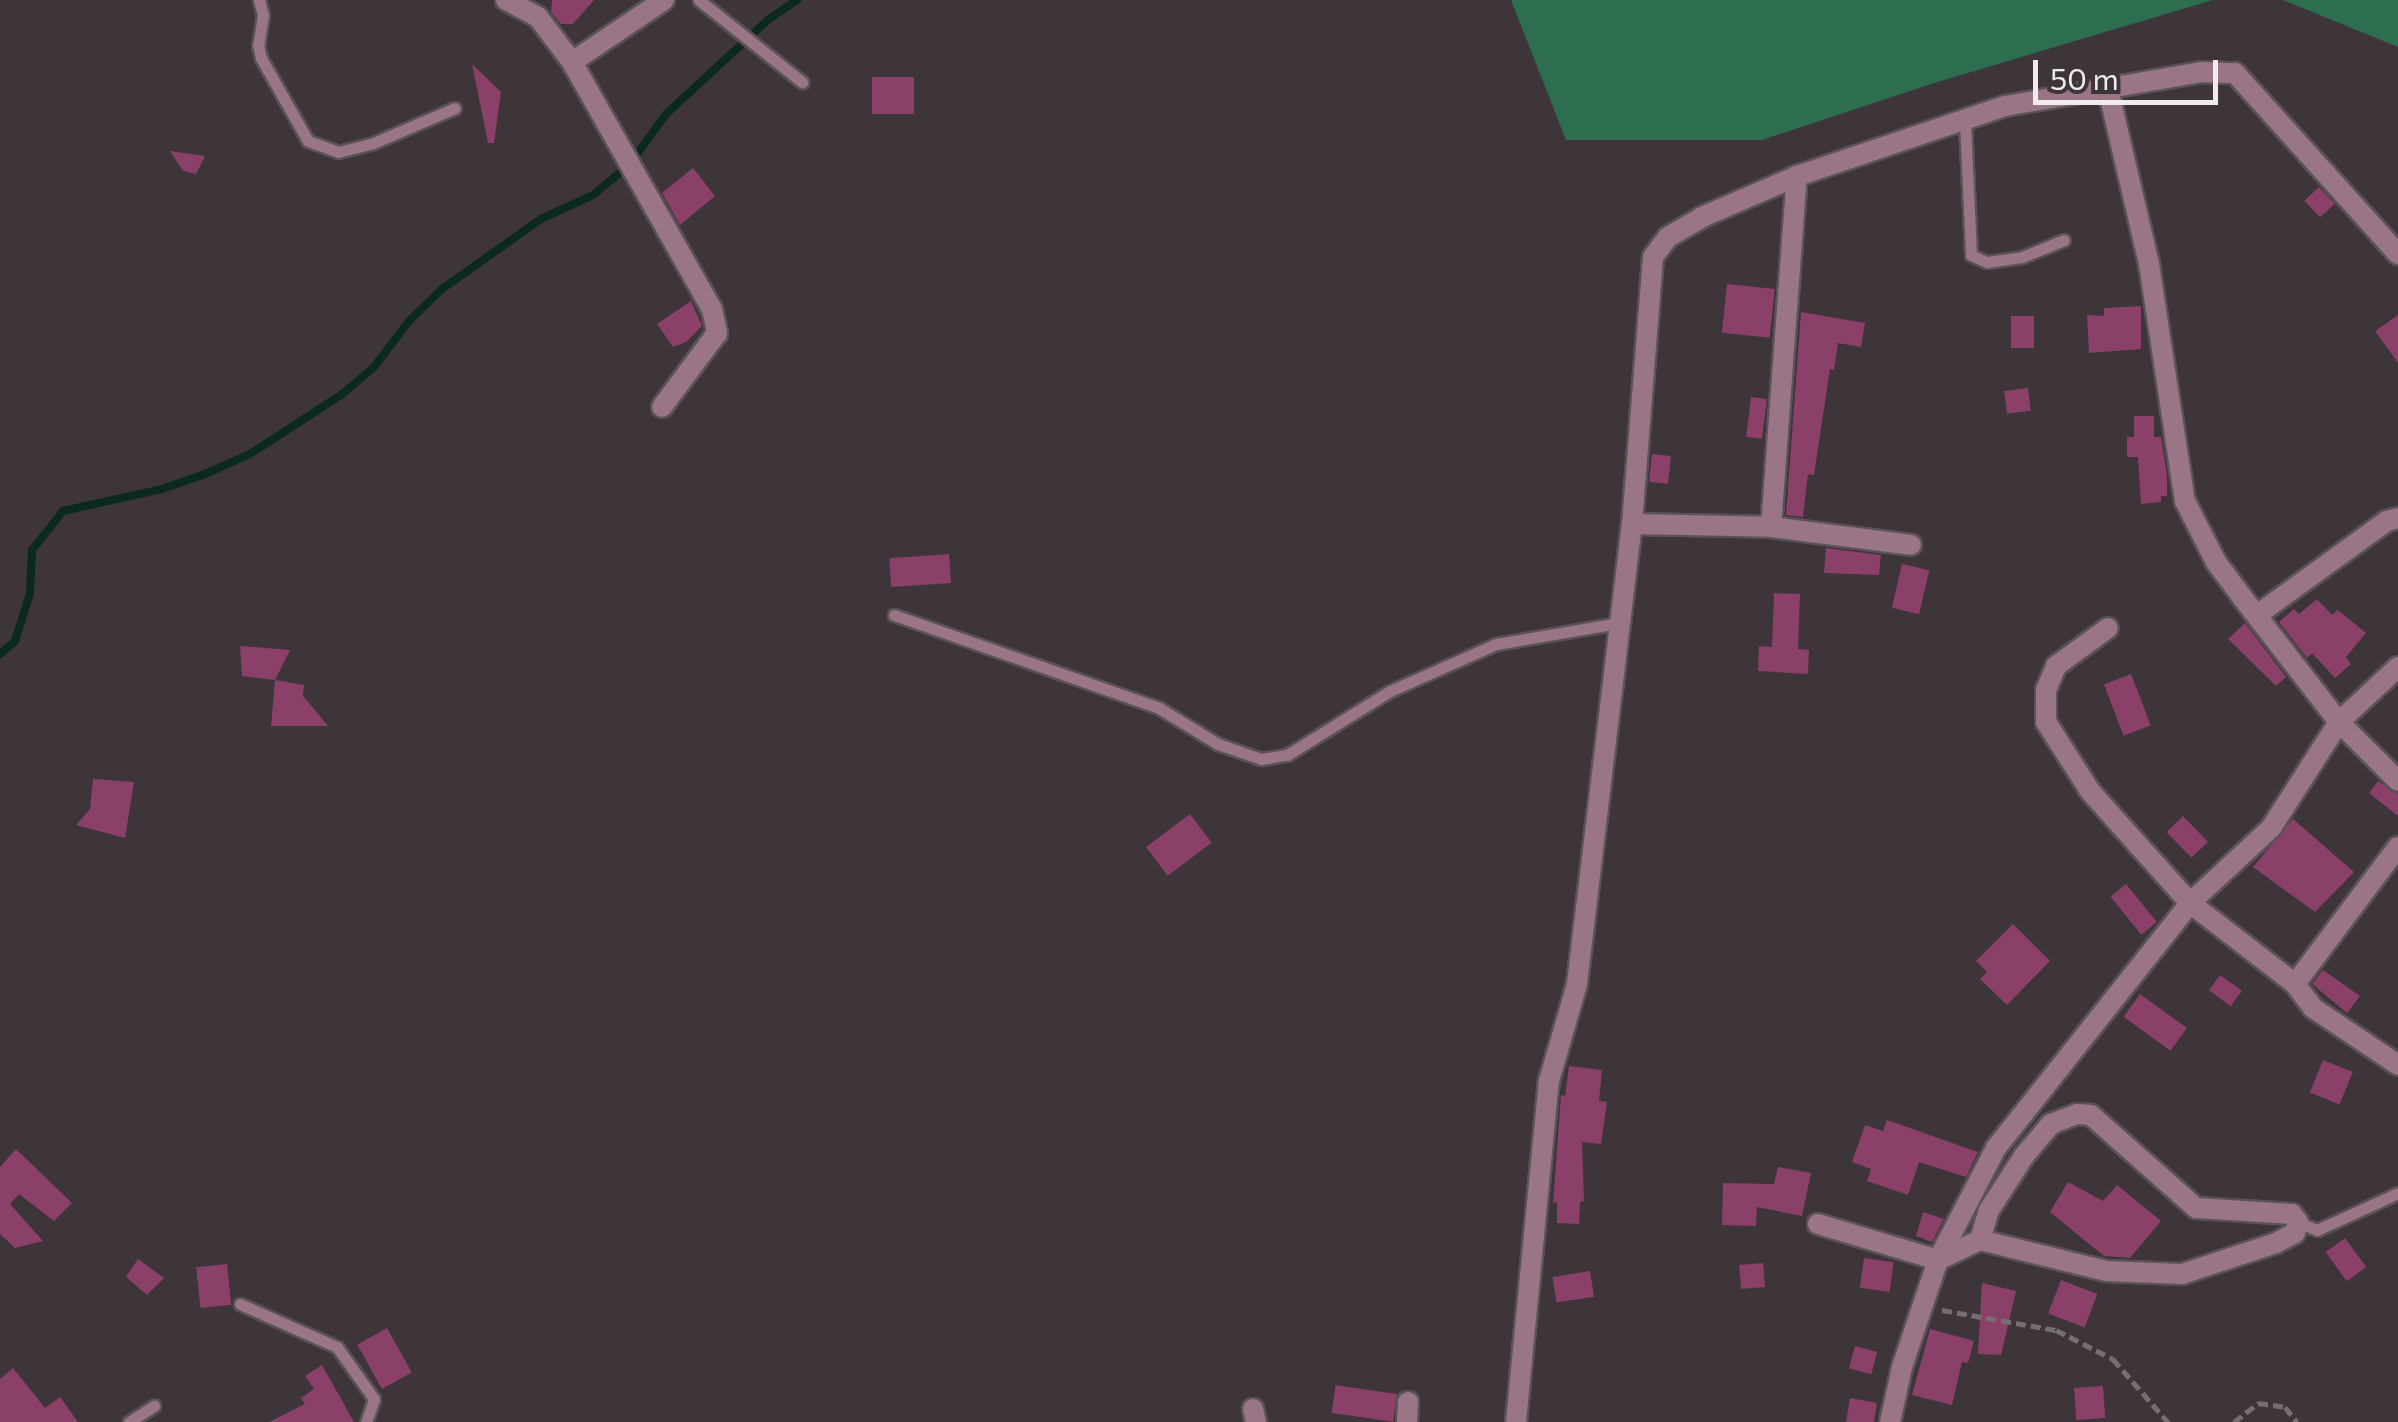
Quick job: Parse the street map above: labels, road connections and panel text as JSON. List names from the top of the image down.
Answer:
{
  "scale_bar": "50 m"
}
